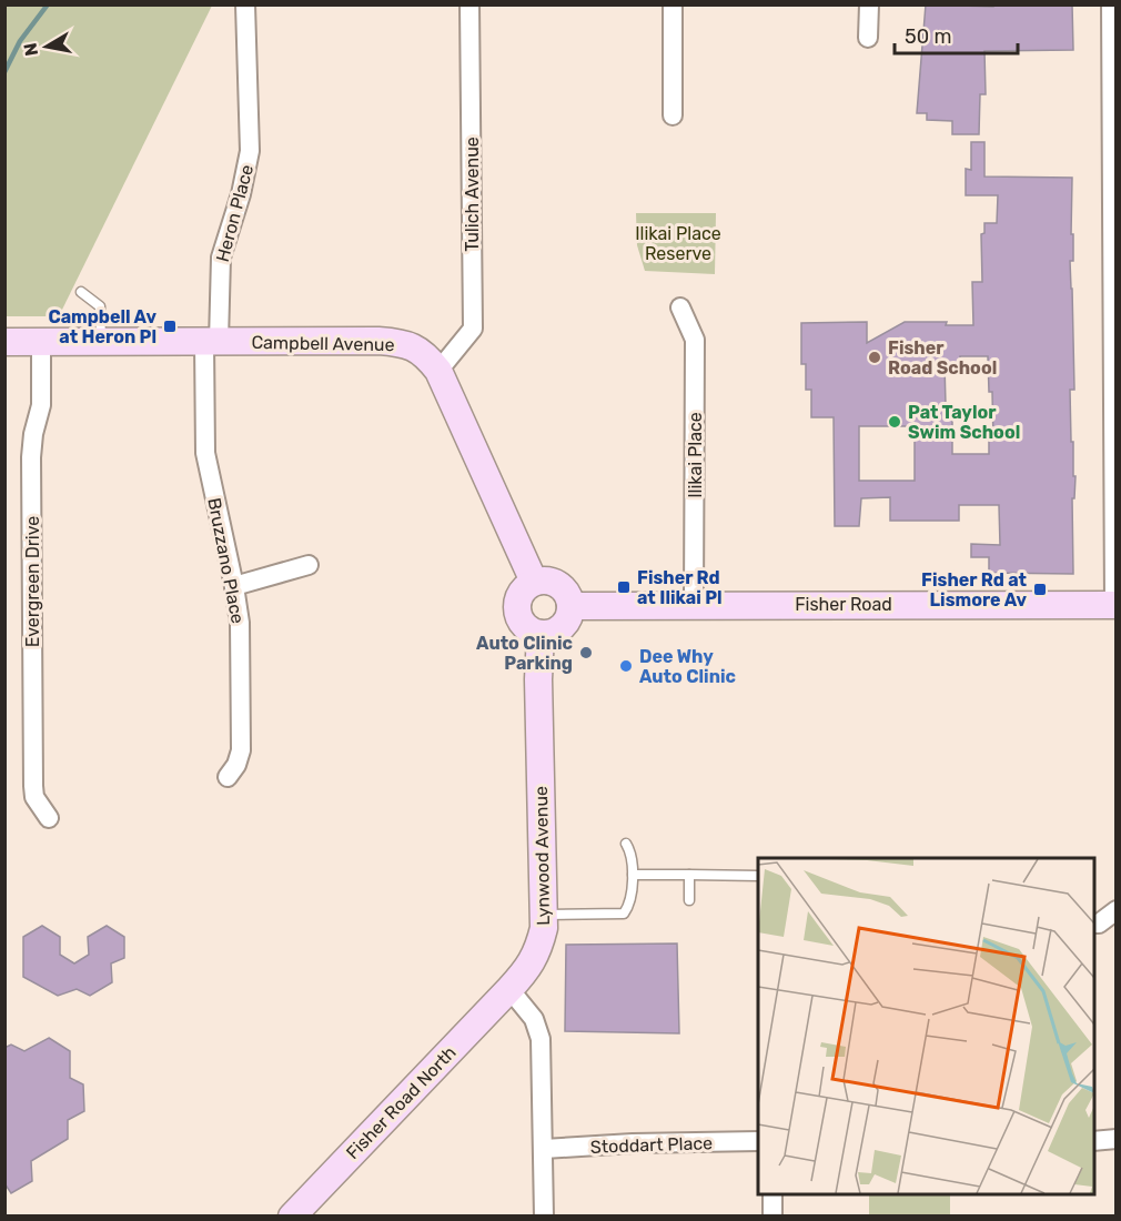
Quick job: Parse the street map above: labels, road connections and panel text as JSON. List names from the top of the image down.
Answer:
{
  "streets": {
    "main road": [
      "Campbell Avenue",
      "Fisher Road",
      "Lynwood Avenue",
      "Fisher Road North"
    ],
    "street": [
      "Tulich Avenue",
      "Heron Place",
      "Ilikai Place",
      "Bruzzano Place",
      "Evergreen Drive",
      "Stoddart Place"
    ]
  },
  "crossings": [
    ["Tulich Avenue", "Campbell Avenue"],
    ["Heron Place", "Campbell Avenue"],
    ["Heron Place", "Bruzzano Place"],
    ["Campbell Avenue", "Bruzzano Place"],
    ["Campbell Avenue", "Evergreen Drive"],
    ["Campbell Avenue", "Fisher Road"],
    ["Campbell Avenue", "Lynwood Avenue"],
    ["Ilikai Place", "Fisher Road"],
    ["Fisher Road", "Lynwood Avenue"],
    ["Lynwood Avenue", "Fisher Road North"]
  ],
  "parks": ["Ilikai Place Reserve"],
  "places": {
    "transit": ["Campbell Av at Heron Pl", "Fisher Rd at Ilikai Pl", "Fisher Rd at Lismore Av"],
    "other": [
      "Fisher Road School",
      "Pat Taylor Swim School",
      "Auto Clinic Parking",
      "Dee Why Auto Clinic"
    ]
  },
  "scale_bar": "50 m",
  "north": "left"
}
